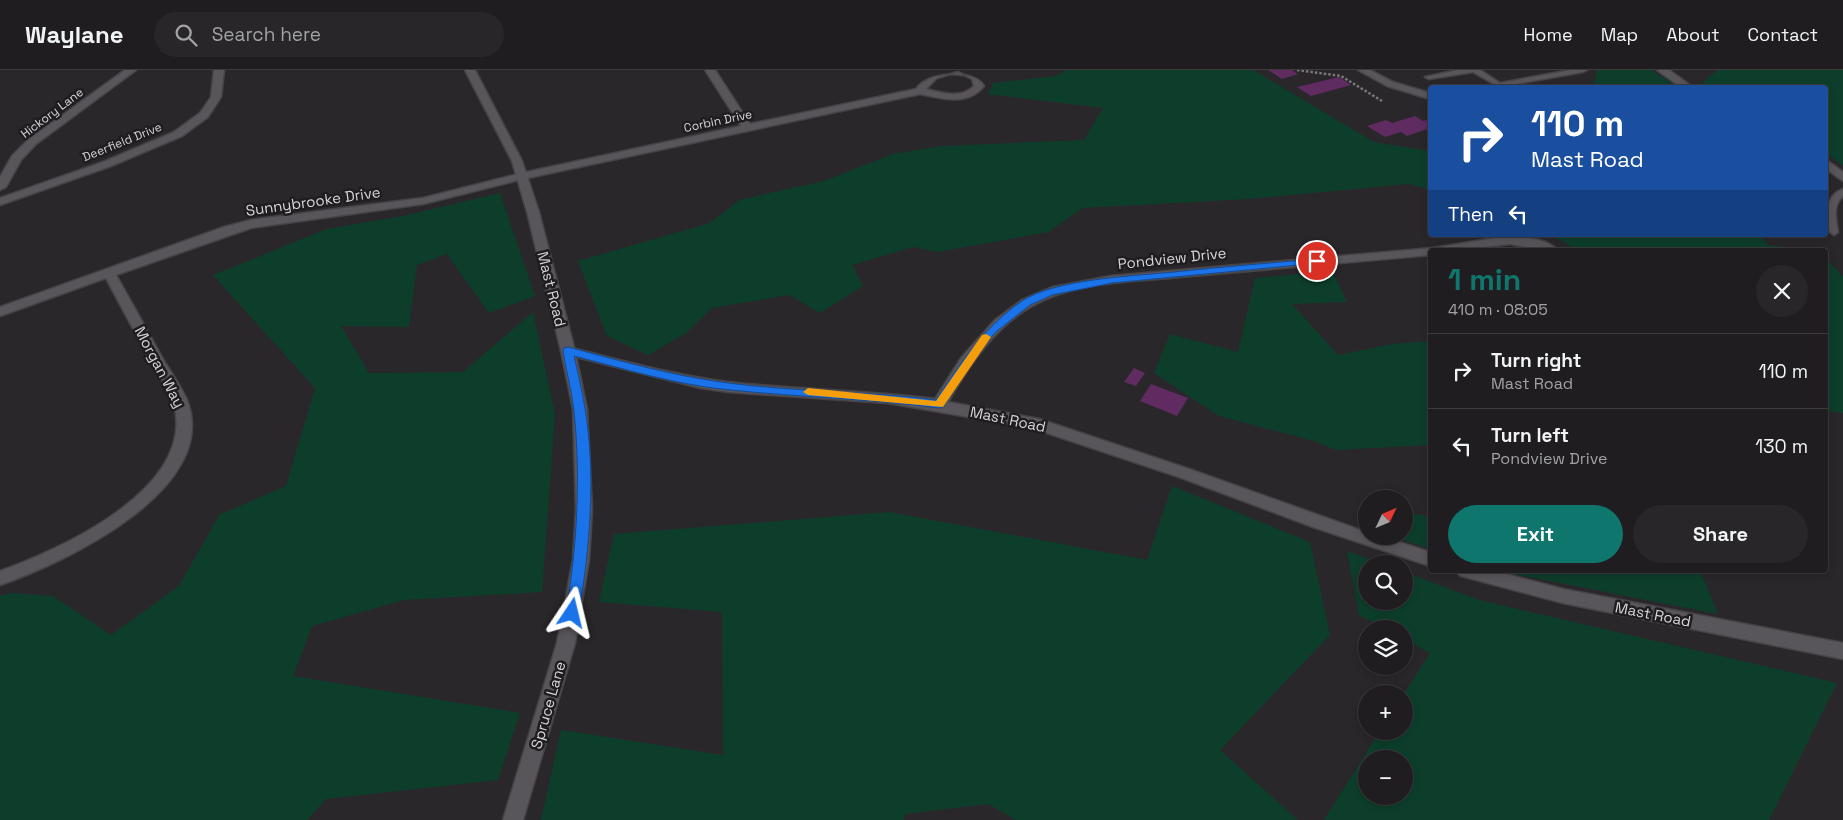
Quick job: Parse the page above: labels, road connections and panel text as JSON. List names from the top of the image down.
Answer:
{
  "streets": {
    "street": [
      "Hickory Lane",
      "Corbin Drive",
      "Deerfield Drive",
      "Sunnybrooke Drive",
      "Pondview Drive",
      "Mast Road",
      "Morgan Way",
      "Spruce Lane"
    ]
  },
  "crossings": [
    ["Corbin Drive", "Sunnybrooke Drive"],
    ["Corbin Drive", "Mast Road"],
    ["Sunnybrooke Drive", "Mast Road"],
    ["Sunnybrooke Drive", "Morgan Way"],
    ["Pondview Drive", "Mast Road"],
    ["Mast Road", "Spruce Lane"]
  ],
  "north": "top right",
  "page": {
    "header": "Waylane",
    "search": "Search here",
    "nav": [
      "Home",
      "Map",
      "About",
      "Contact"
    ],
    "turn": ["110 m", "Mast Road"],
    "then": "Then",
    "heading": ["1 min", "410 m · 08:05"],
    "list": [
      {
        "name": "Turn right",
        "note": "Mast Road",
        "value": "110 m"
      },
      {
        "name": "Turn left",
        "note": "Pondview Drive",
        "value": "130 m"
      }
    ],
    "map_buttons": ["+", "−"],
    "buttons": ["Exit", "Share"]
  }
}
